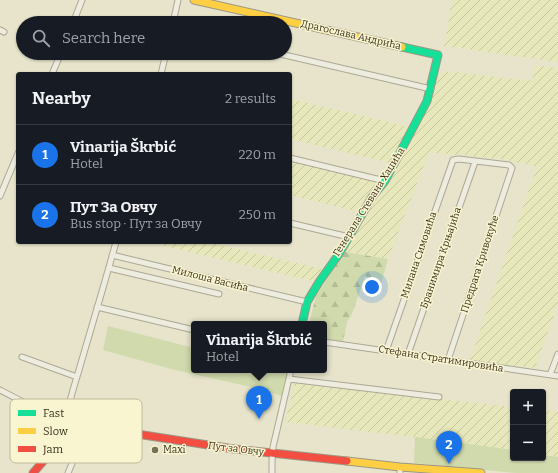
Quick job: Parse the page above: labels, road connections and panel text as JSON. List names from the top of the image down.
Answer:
{
  "streets": {
    "street": [
      "Драгослава Андрића",
      "Генерала Стевана Хаџића",
      "Милана Симовића",
      "Бранимира Крњајића",
      "Предрага Кривокуће",
      "Милоша Васића",
      "Стефана Стратимировића",
      "Пут за Овчу"
    ]
  },
  "crossings": [
    ["Драгослава Андрића", "Генерала Стевана Хаџића"],
    ["Генерала Стевана Хаџића", "Милоша Васића"],
    ["Милана Симовића", "Бранимира Крњајића"],
    ["Милана Симовића", "Предрага Кривокуће"],
    ["Милана Симовића", "Стефана Стратимировића"],
    ["Бранимира Крњајића", "Предрага Кривокуће"],
    ["Бранимира Крњајића", "Стефана Стратимировића"],
    ["Предрага Кривокуће", "Стефана Стратимировића"]
  ],
  "places": ["Maxi"],
  "legend": ["Fast", "Slow", "Jam"],
  "page": {
    "search": "Search here",
    "heading": ["Nearby", "2 results"],
    "list": [
      {
        "mark": "1",
        "name": "Vinarija Škrbić",
        "note": "Hotel",
        "value": "220 m"
      },
      {
        "mark": "2",
        "name": "Пут За Овчу",
        "note": "Bus stop · Пут за Овчу",
        "value": "250 m"
      }
    ],
    "popup": ["Vinarija Škrbić", "Hotel"],
    "pins": ["1", "2"],
    "map_buttons": ["+", "−"]
  }
}
